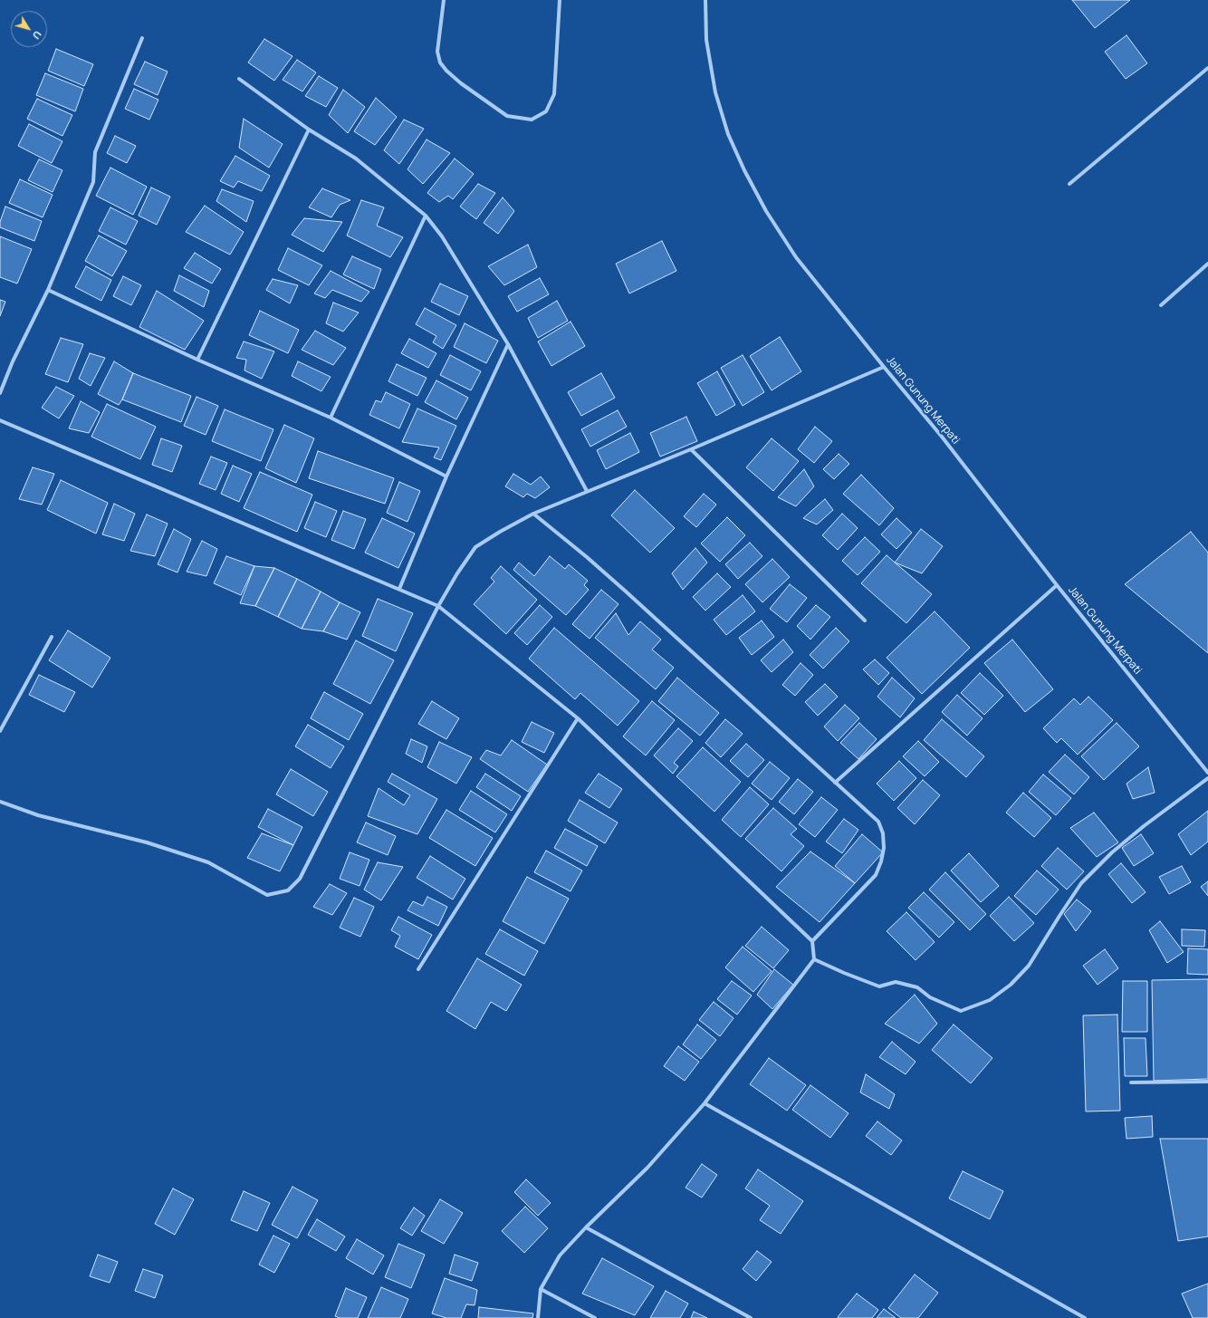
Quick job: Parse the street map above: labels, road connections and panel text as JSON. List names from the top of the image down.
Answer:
{
  "streets": {
    "street": ["Jalan Gunung Merpati"]
  },
  "north": "bottom right"
}
